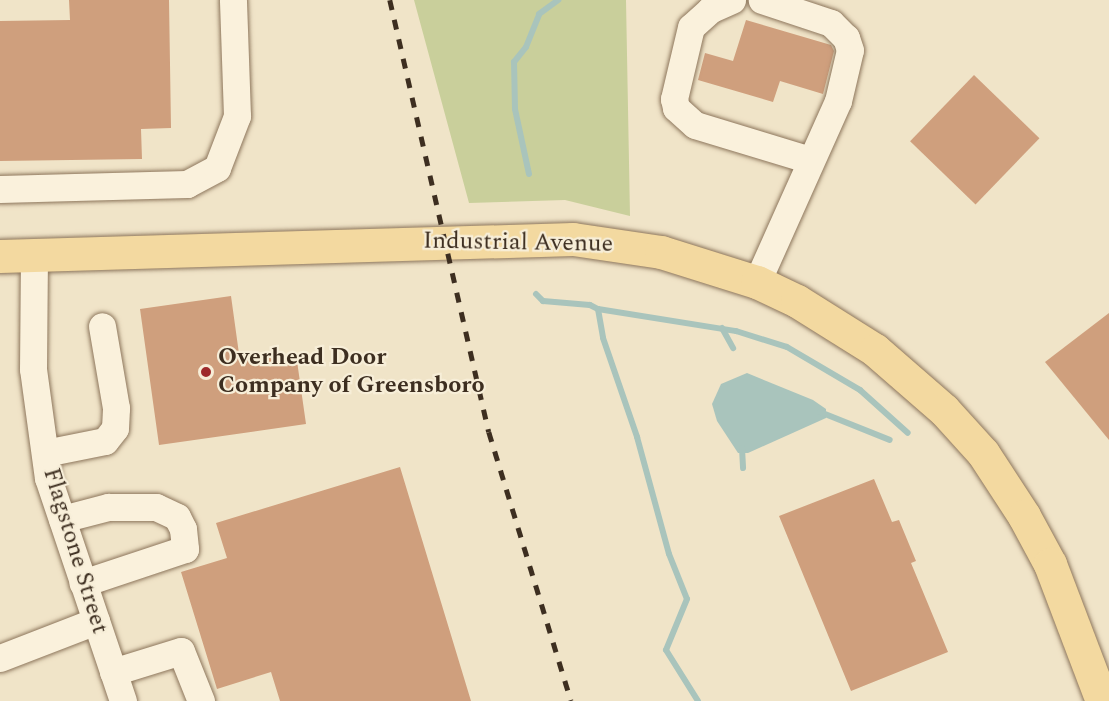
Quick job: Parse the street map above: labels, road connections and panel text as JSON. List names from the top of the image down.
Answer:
{
  "streets": {
    "main road": ["Industrial Avenue"],
    "street": ["Flagstone Street"]
  },
  "crossings": [
    ["Industrial Avenue", "Flagstone Street"]
  ],
  "places": ["Overhead Door Company of Greensboro"]
}
